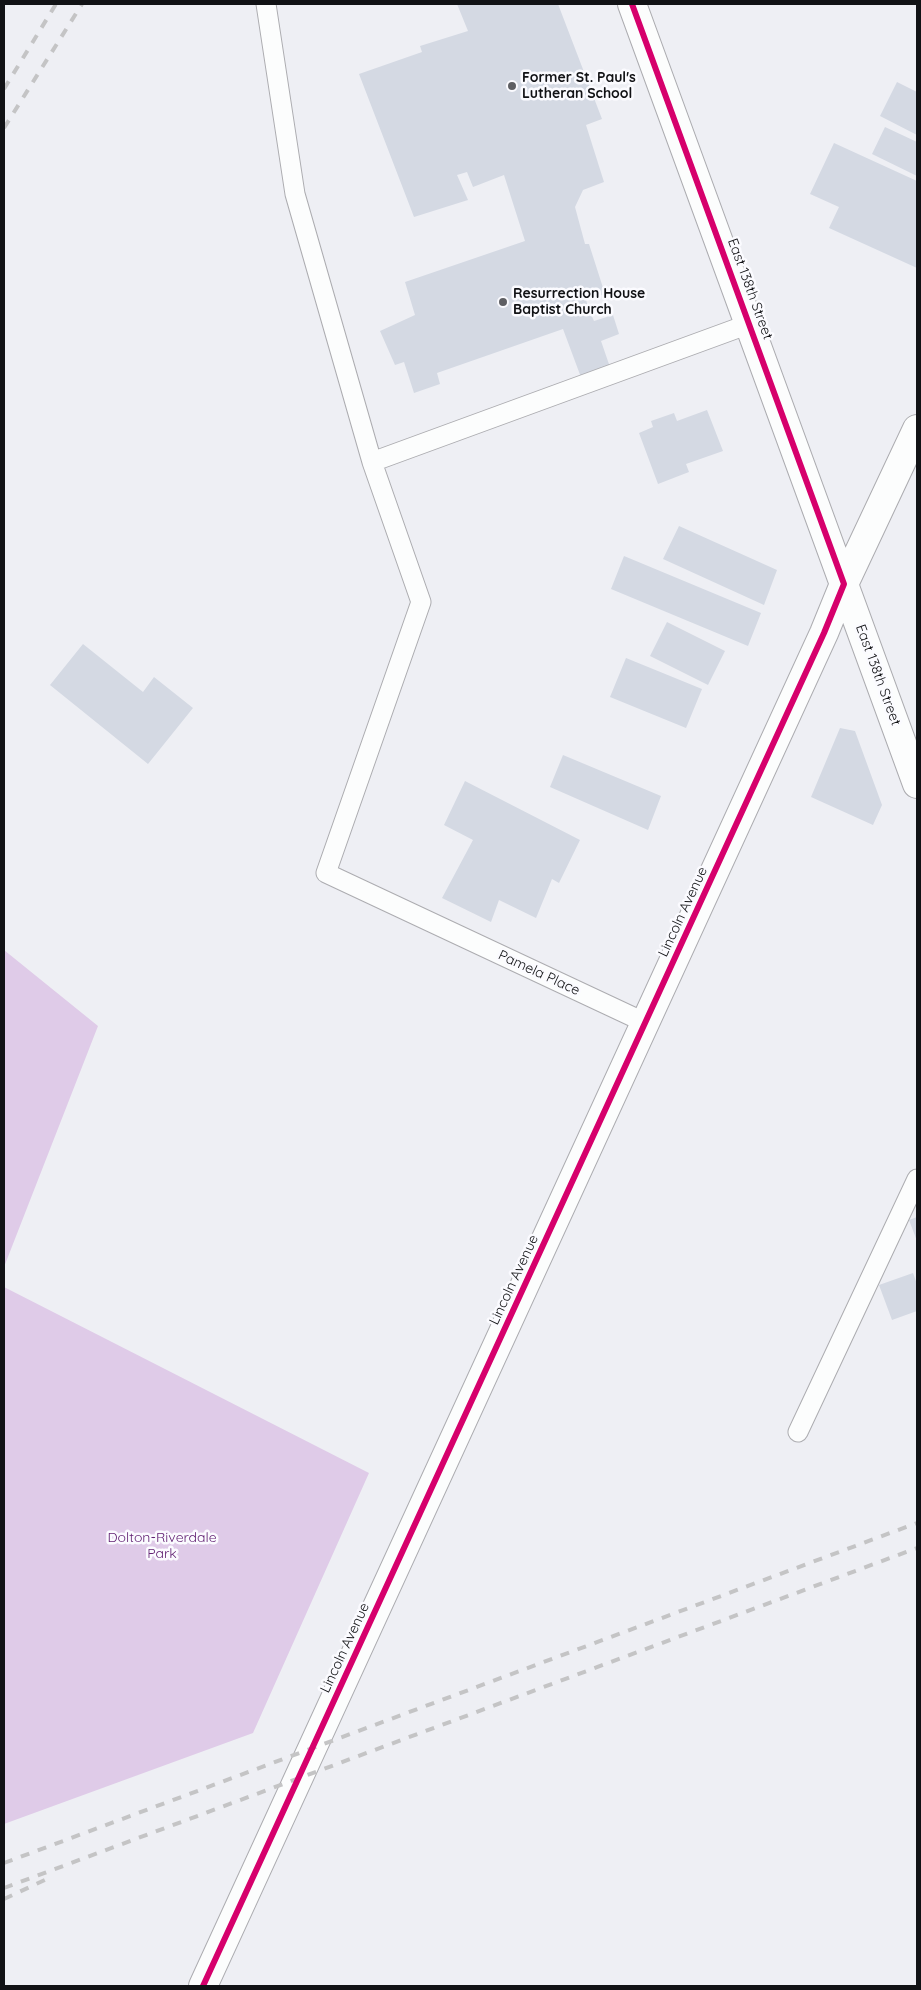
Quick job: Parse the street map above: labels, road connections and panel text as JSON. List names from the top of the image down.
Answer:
{
  "streets": {
    "street": ["East 138th Street", "Lincoln Avenue"],
    "lane": ["Pamela Place"]
  },
  "crossings": [
    ["East 138th Street", "Lincoln Avenue"],
    ["Lincoln Avenue", "Pamela Place"]
  ],
  "parks": ["Dolton-Riverdale Park"],
  "places": ["Former St. Paul's Lutheran School", "Resurrection House Baptist Church"]
}
